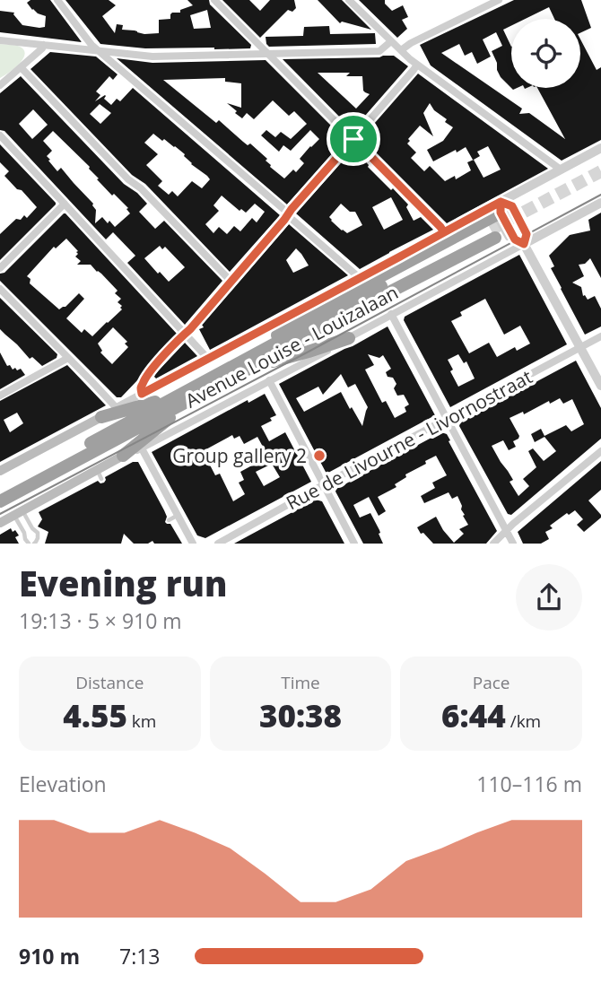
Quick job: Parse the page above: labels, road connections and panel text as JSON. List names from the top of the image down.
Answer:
{
  "streets": {
    "highway": ["Avenue Louise - Louizalaan"],
    "street": ["Rue de Livourne - Livornostraat"]
  },
  "places": ["Group gallery 2"],
  "page": {
    "heading": ["Evening run", "19:13 · 5 × 910 m"],
    "stats": [
      ["Distance", "4.55 km"],
      ["Time", "30:38"],
      ["Pace", "6:44 /km"]
    ],
    "chart": ["Elevation", "110–116 m"],
    "list": [
      {
        "name": "910 m",
        "note": "7:13"
      }
    ]
  }
}
